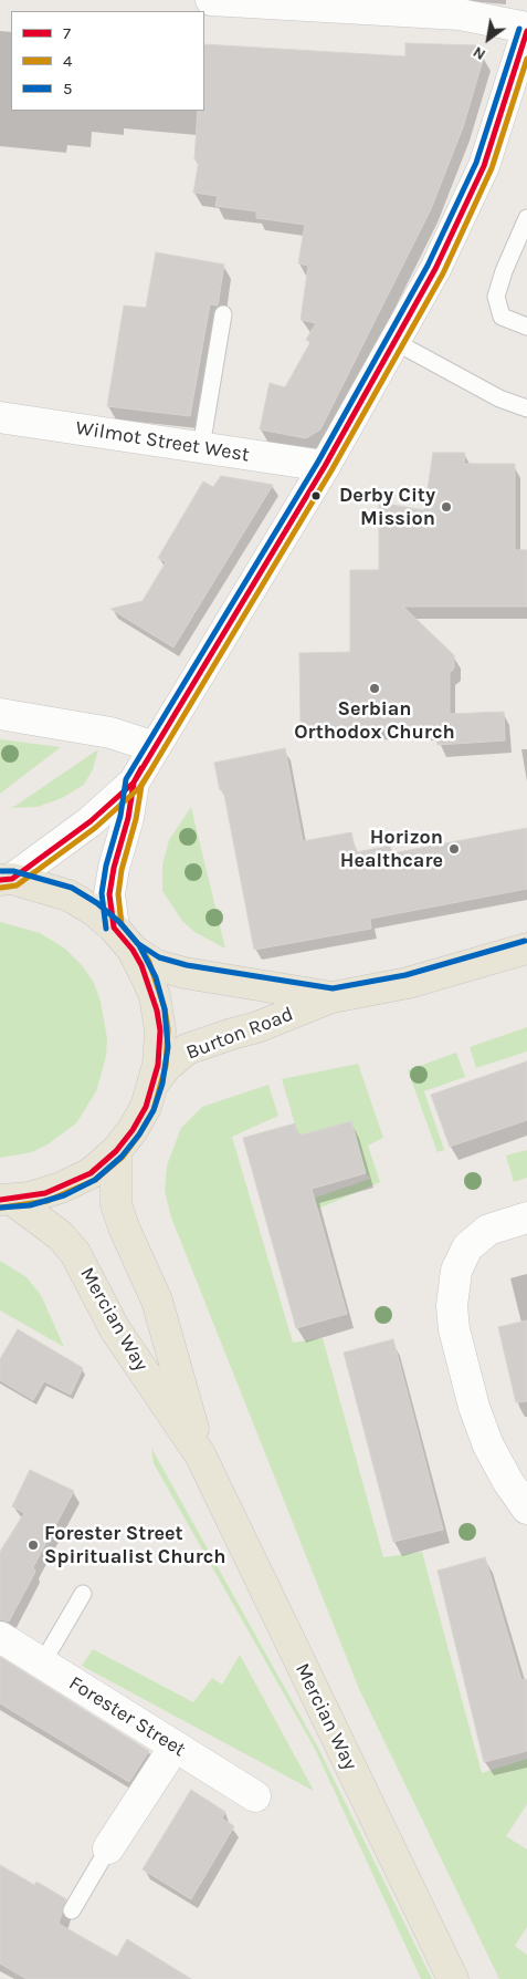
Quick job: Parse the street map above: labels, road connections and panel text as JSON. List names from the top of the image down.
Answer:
{
  "streets": {
    "main road": ["Burton Road", "Mercian Way"],
    "street": ["Wilmot Street West", "Forester Street"]
  },
  "places": [
    "Derby City Mission",
    "Serbian Orthodox Church",
    "Horizon Healthcare",
    "Forester Street Spiritualist Church"
  ],
  "lines": ["transit line 5", "transit line 7", "transit line 4"],
  "legend": ["7", "4", "5"],
  "north": "bottom left"
}
